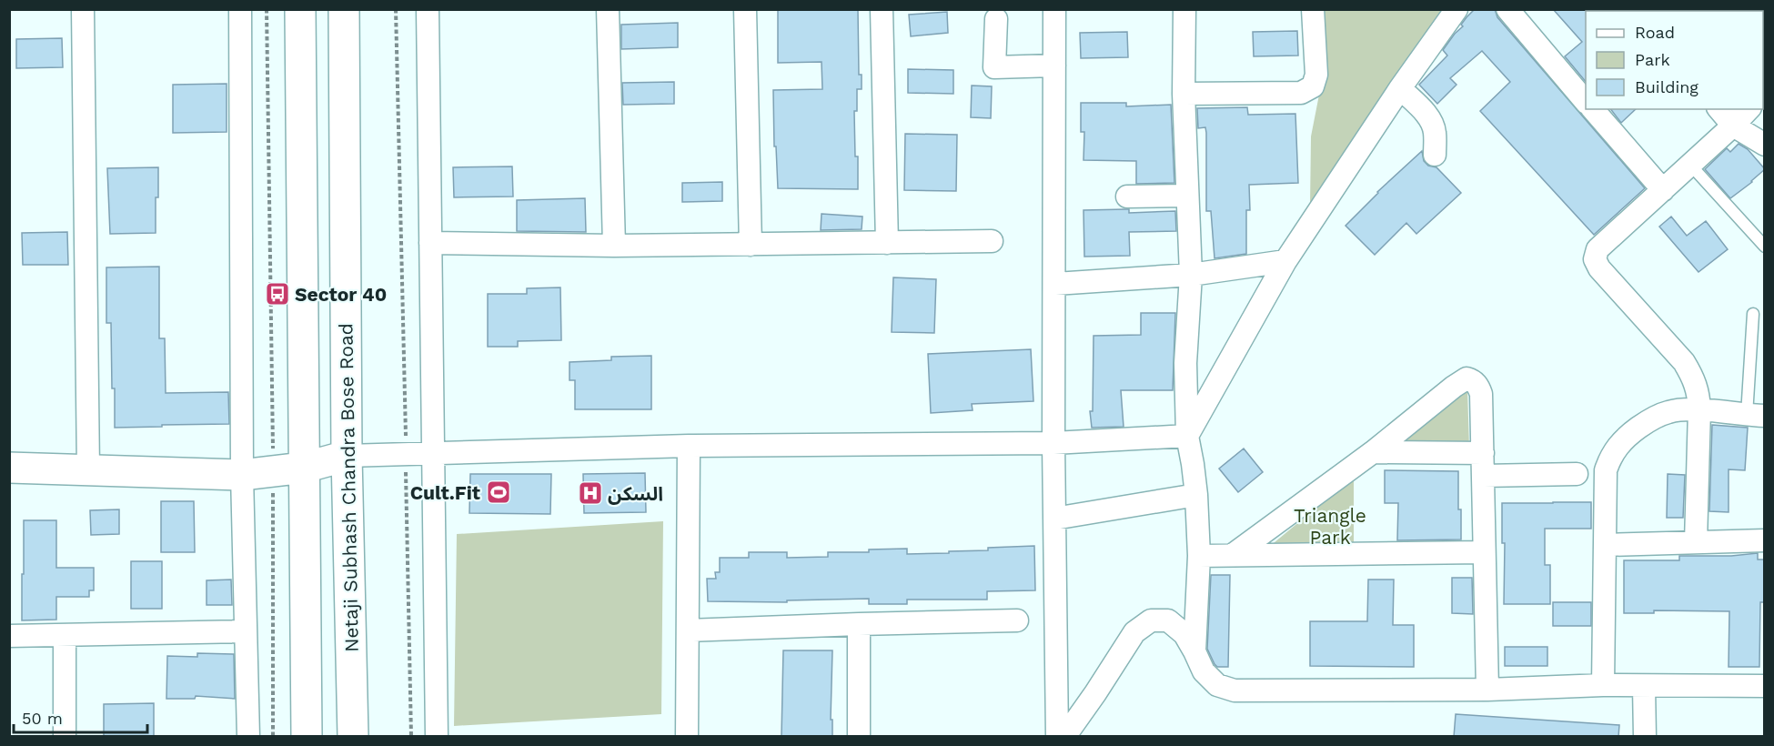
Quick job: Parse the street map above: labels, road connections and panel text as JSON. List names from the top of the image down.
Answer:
{
  "streets": {
    "main road": ["Netaji Subhash Chandra Bose Road"]
  },
  "parks": ["Triangle Park"],
  "places": {
    "bus stop": ["Sector 40"],
    "sports": ["Cult.Fit"],
    "hospital": ["السكن"]
  },
  "legend": ["Road", "Park", "Building"],
  "scale_bar": "50 m"
}
